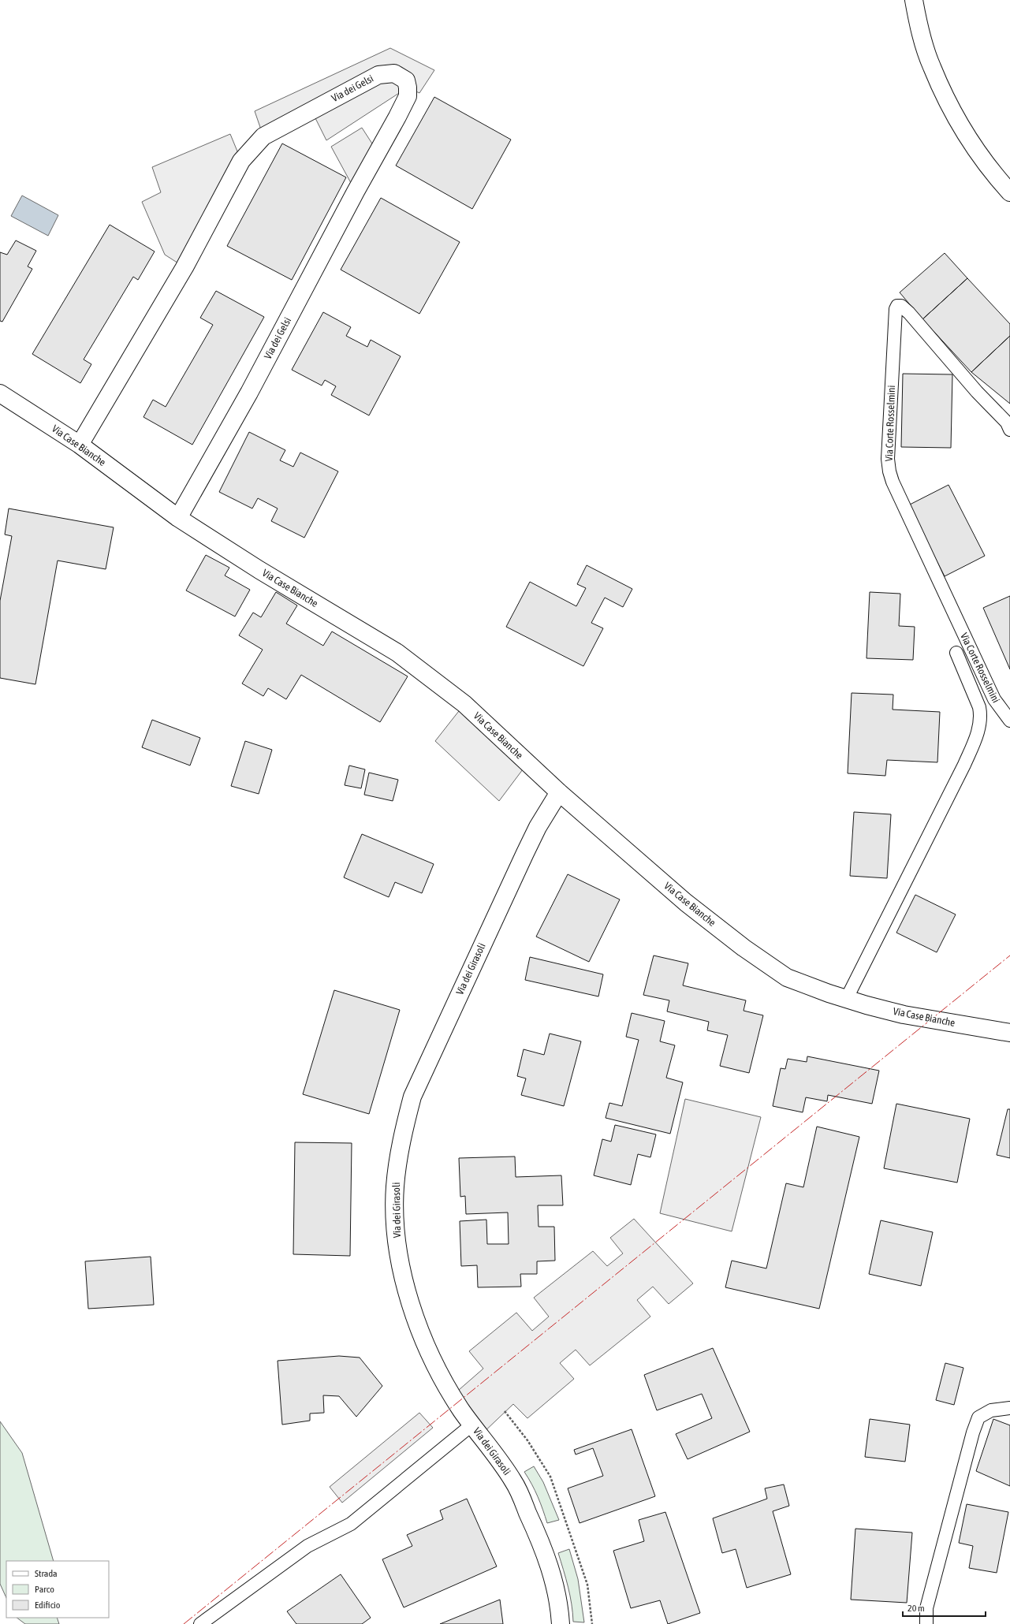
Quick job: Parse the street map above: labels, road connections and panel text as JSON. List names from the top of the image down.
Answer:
{
  "streets": {
    "street": ["Via dei Gelsi", "Via Case Bianche", "Via dei Girasoli"],
    "lane": ["Via Corte Rosselmini"]
  },
  "crossings": [
    ["Via dei Gelsi", "Via Case Bianche"],
    ["Via Case Bianche", "Via dei Girasoli"]
  ],
  "legend": ["Strada", "Parco", "Edificio"],
  "scale_bar": "20 m"
}
